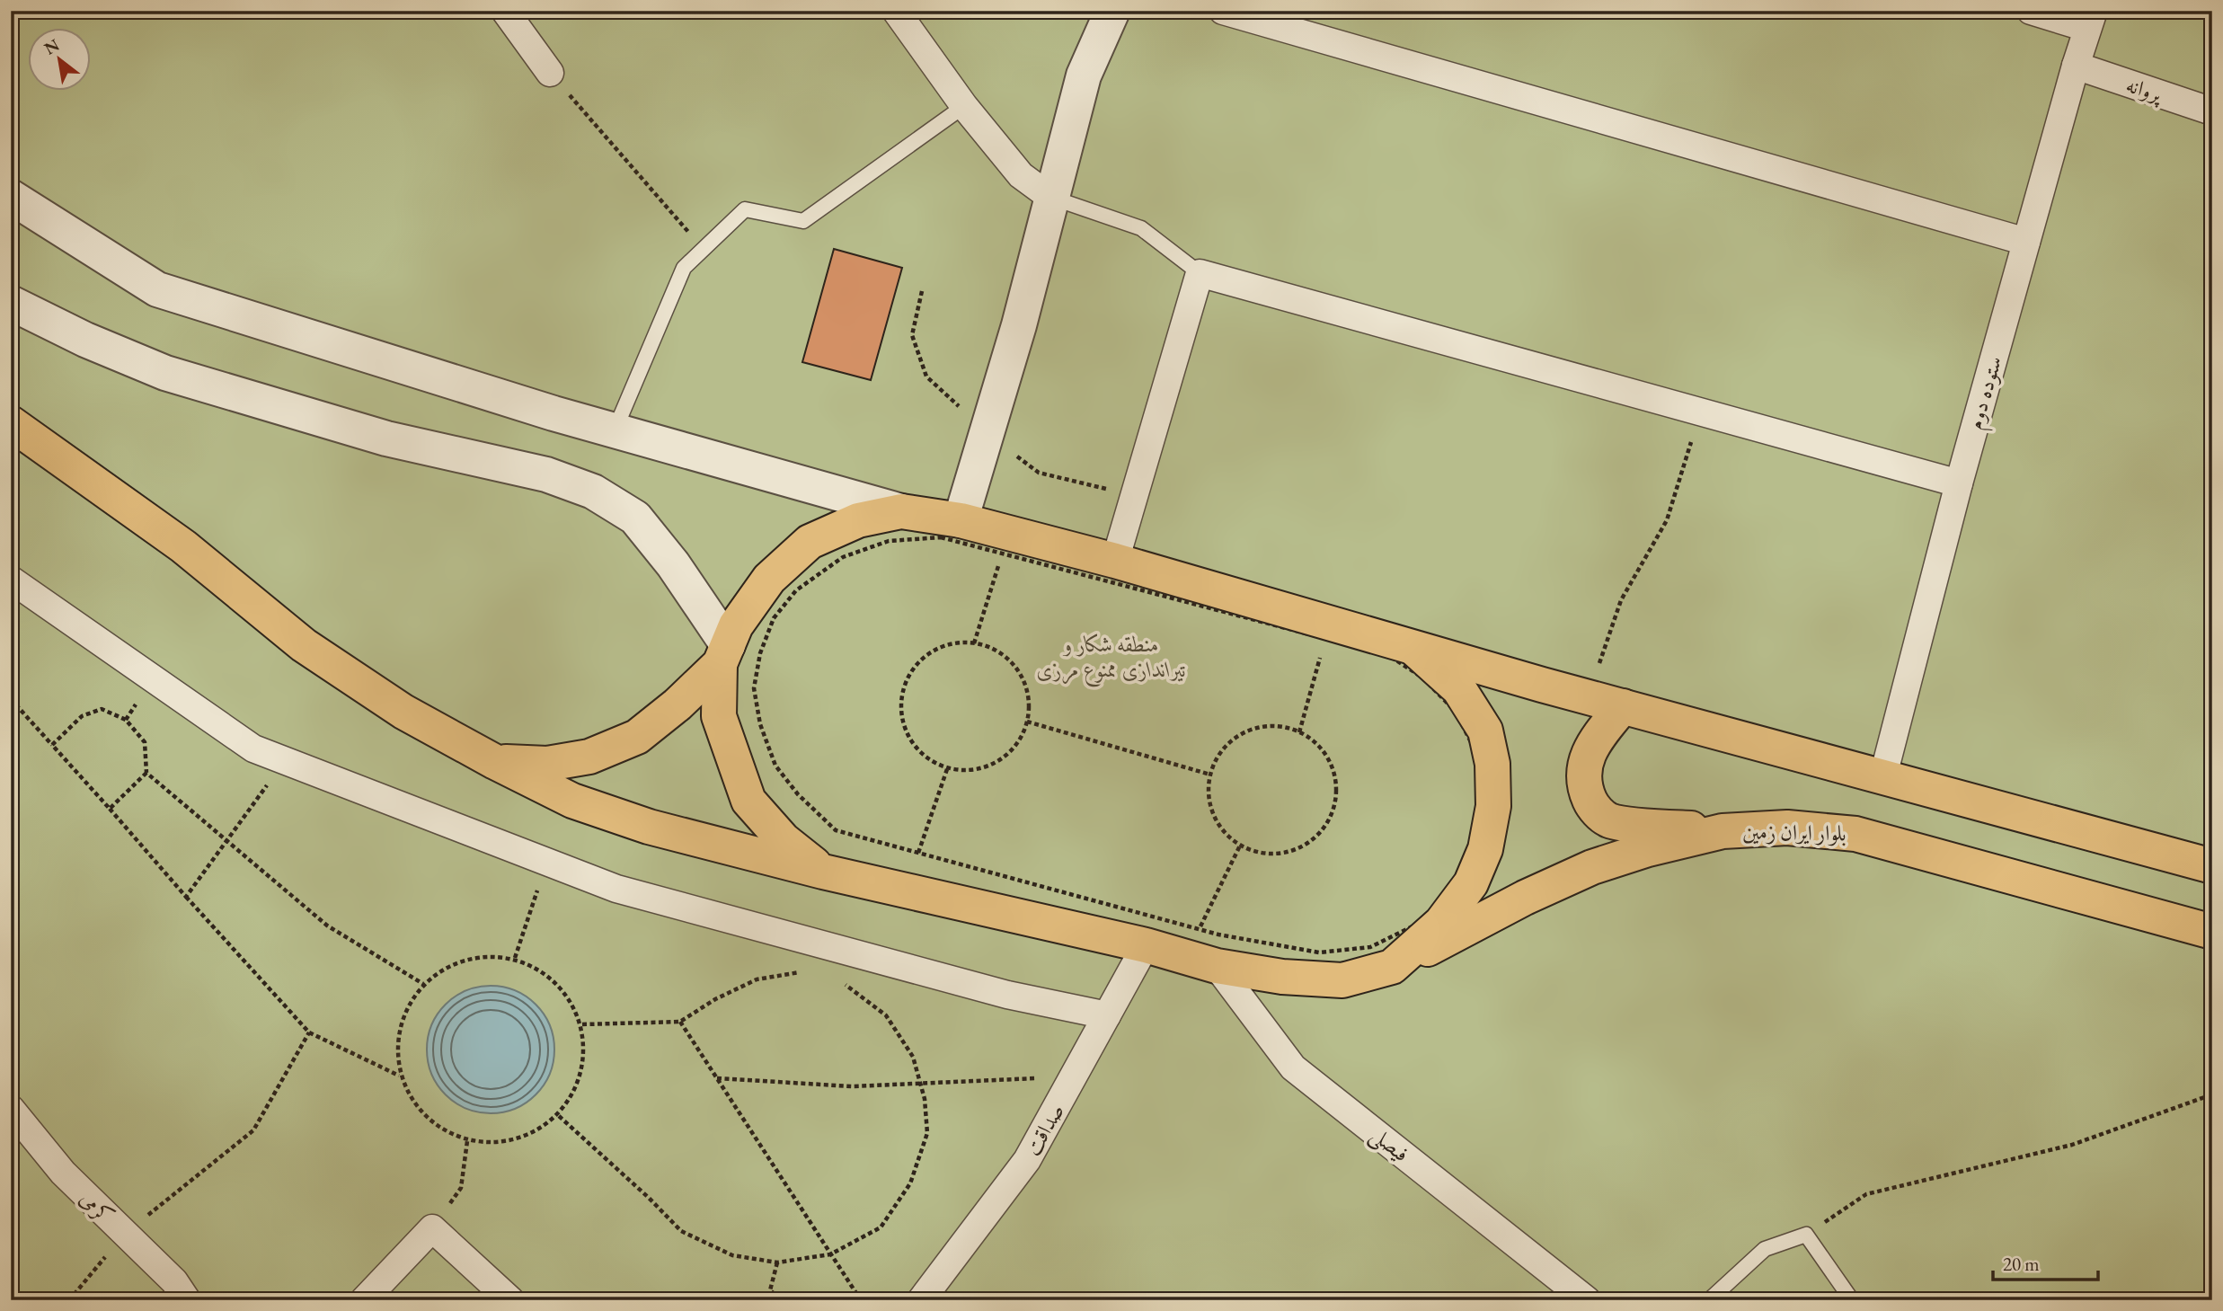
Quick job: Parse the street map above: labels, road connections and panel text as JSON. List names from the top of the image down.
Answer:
{
  "streets": {
    "main road": ["بلوار ایران زمین"],
    "street": [
      "پروانه",
      "ستوده دوم",
      "صداقت",
      "فیصلی",
      "کرمی"
    ]
  },
  "crossings": [
    ["پروانه", "ستوده دوم"]
  ],
  "parks": ["منطقه شکار و تیراندازی ممنوع مرزی"],
  "scale_bar": "20 m",
  "north": "top left"
}
